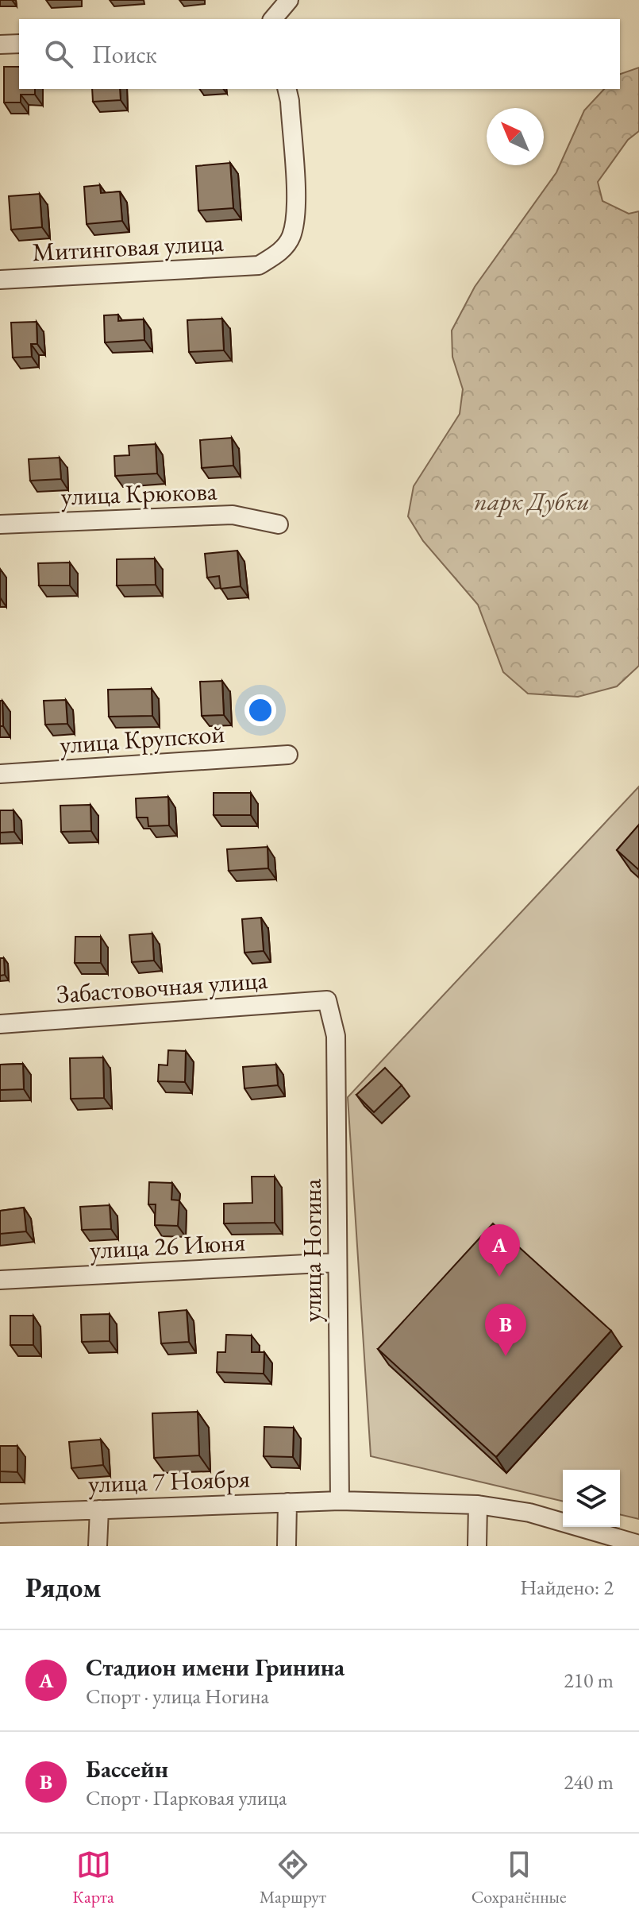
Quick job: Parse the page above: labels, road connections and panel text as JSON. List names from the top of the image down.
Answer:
{
  "streets": {
    "street": [
      "Митинговая улица",
      "улица Крюкова",
      "улица Крупской",
      "Забастовочная улица",
      "улица 26 Июня",
      "улица Ногина",
      "улица 7 Ноября"
    ]
  },
  "crossings": [
    ["Забастовочная улица", "улица Ногина"],
    ["улица 26 Июня", "улица Ногина"],
    ["улица Ногина", "улица 7 Ноября"]
  ],
  "parks": ["парк Дубки"],
  "north": "top left",
  "page": {
    "search": "Поиск",
    "pins": ["A", "B"],
    "heading": ["Рядом", "Найдено: 2"],
    "list": [
      {
        "mark": "A",
        "name": "Стадион имени Гринина",
        "note": "Спорт · улица Ногина",
        "value": "210 m"
      },
      {
        "mark": "B",
        "name": "Бассейн",
        "note": "Спорт · Парковая улица",
        "value": "240 m"
      }
    ],
    "nav": ["Карта", "Маршрут", "Сохранённые"]
  }
}
